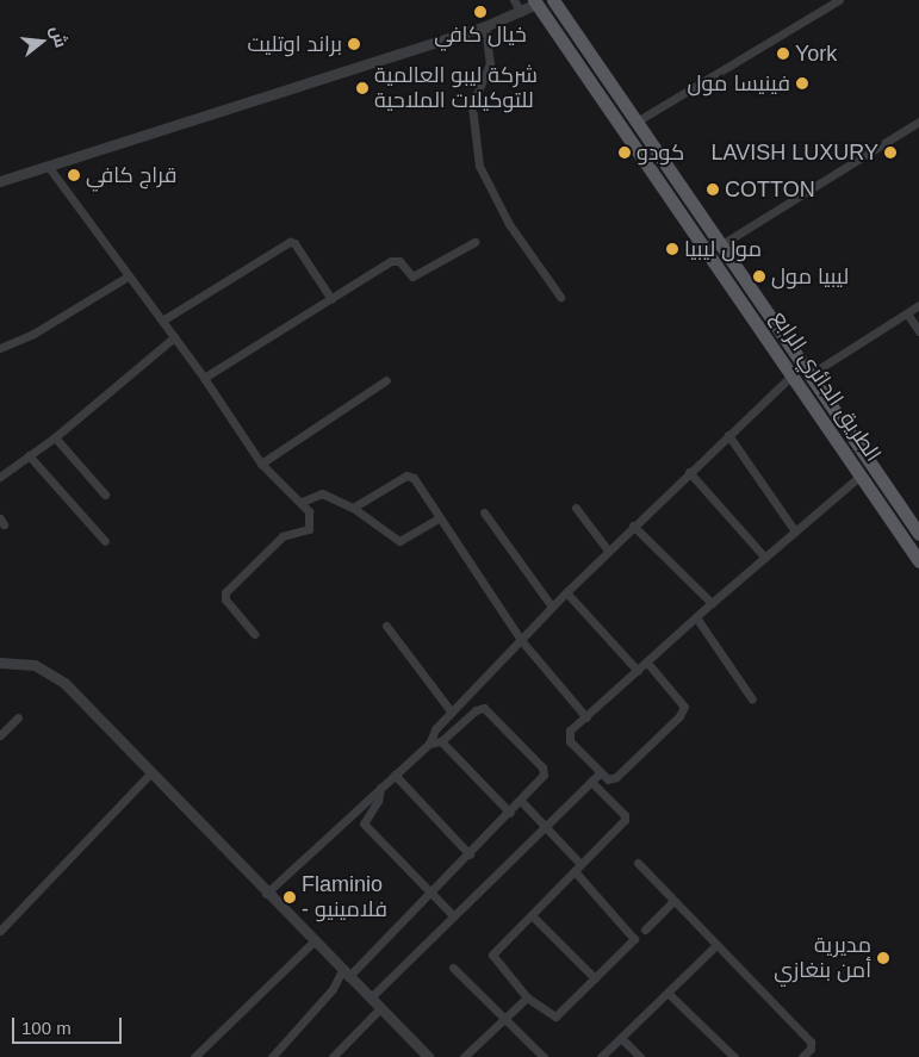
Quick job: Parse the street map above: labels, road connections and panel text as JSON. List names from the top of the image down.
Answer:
{
  "streets": {
    "main road": ["الطريق الدائري الرابع"]
  },
  "places": [
    "خيال كافي",
    "براند اوتليت",
    "York",
    "فينيسا مول",
    "شركة ليبو العالمية للتوكيلات الملاحية",
    "كودو",
    "LAVISH LUXURY",
    "قراج كافي",
    "COTTON",
    "مول ليبيا",
    "ليبيا مول",
    "Flaminio - فلامينيو",
    "مديرية أمن بنغازي"
  ],
  "scale_bar": "100 m",
  "north": "right"
}
